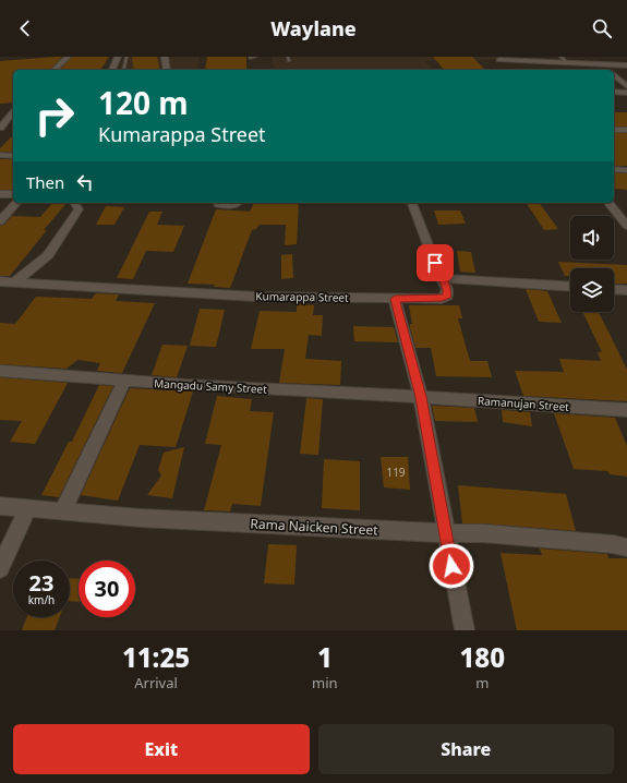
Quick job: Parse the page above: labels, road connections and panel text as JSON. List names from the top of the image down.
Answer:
{
  "streets": {
    "street": [
      "Kumarappa Street",
      "Mangadu Samy Street",
      "Ramanujan Street",
      "Rama Naicken Street"
    ]
  },
  "crossings": [
    ["Mangadu Samy Street", "Ramanujan Street"]
  ],
  "house_numbers": ["119"],
  "page": {
    "header": "Waylane",
    "turn": ["120 m", "Kumarappa Street"],
    "then": "Then",
    "speed": "23 km/h",
    "limit": "30",
    "eta": [
      "11:25",
      "Arrival",
      "1",
      "min",
      "180",
      "m"
    ],
    "buttons": ["Exit", "Share"]
  }
}
